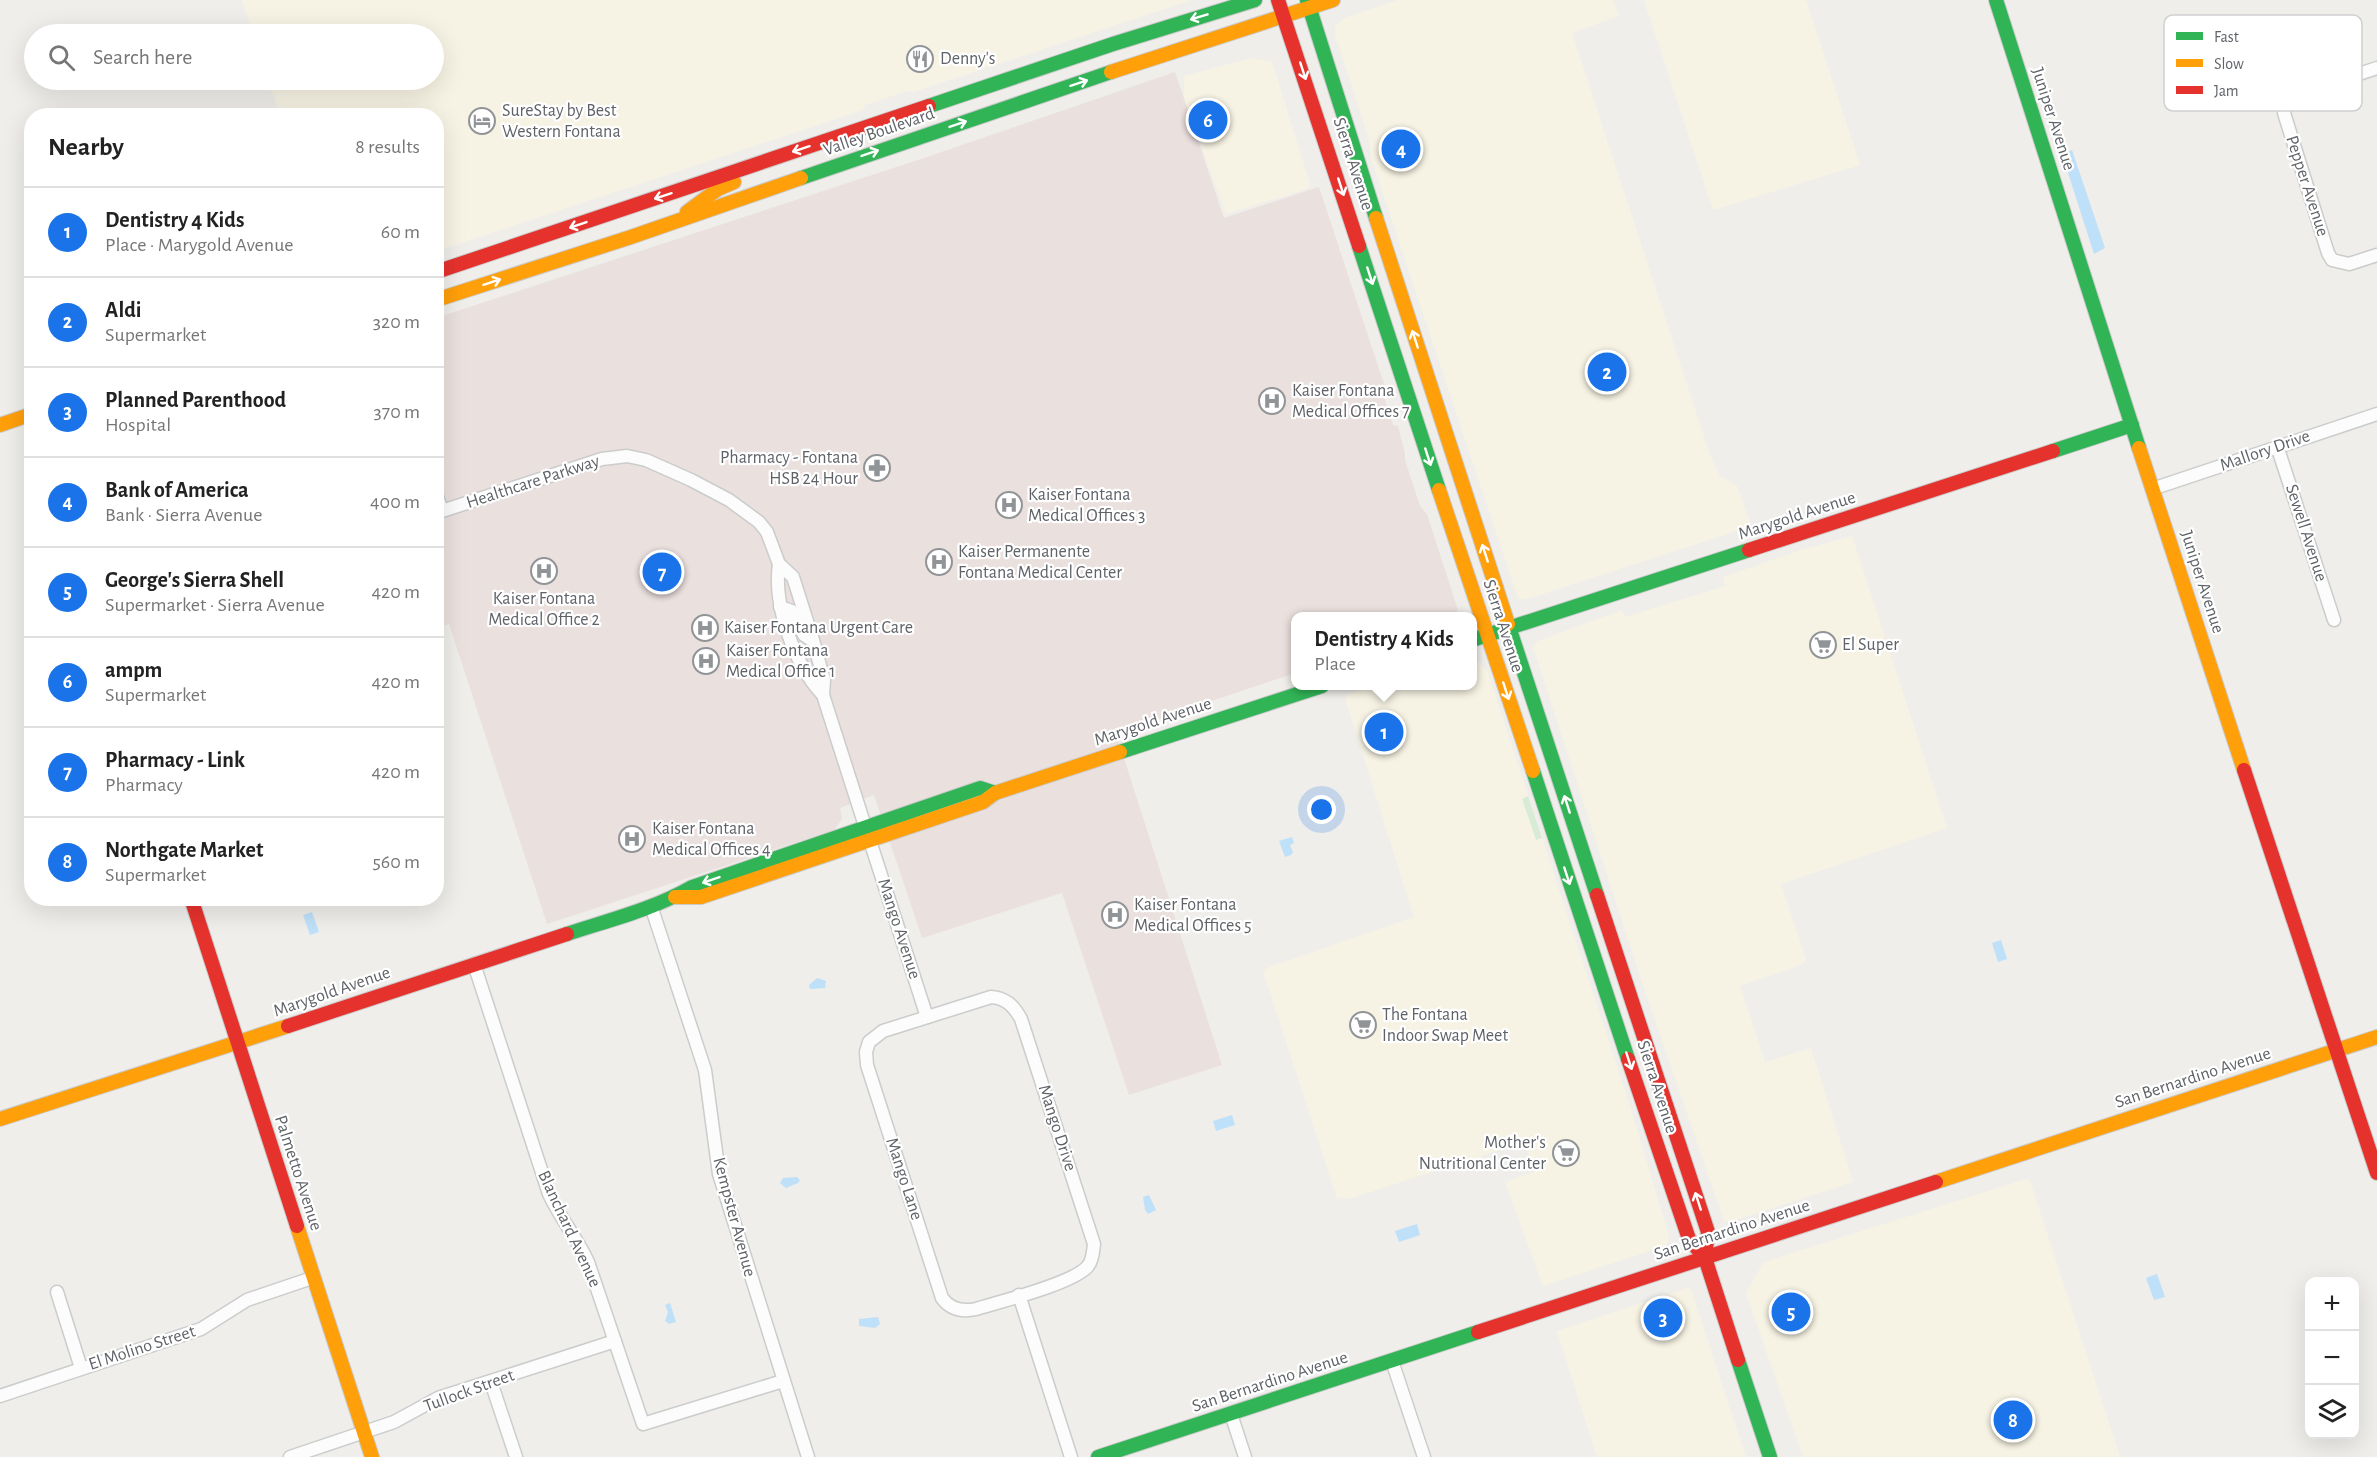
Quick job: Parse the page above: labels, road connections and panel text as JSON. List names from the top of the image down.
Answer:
{
  "streets": {
    "main road": [
      "Juniper Avenue",
      "Valley Boulevard",
      "Sierra Avenue",
      "Marygold Avenue",
      "San Bernardino Avenue",
      "Palmetto Avenue"
    ],
    "street": [
      "Pepper Avenue",
      "Mallory Drive",
      "Healthcare Parkway",
      "Sewell Avenue",
      "Mango Avenue",
      "Mango Drive",
      "Mango Lane",
      "Kempster Avenue",
      "Blanchard Avenue",
      "El Molino Street",
      "Tullock Street"
    ]
  },
  "crossings": [
    ["Juniper Avenue", "Mallory Drive"],
    ["Juniper Avenue", "Marygold Avenue"],
    ["Juniper Avenue", "San Bernardino Avenue"],
    ["Valley Boulevard", "Sierra Avenue"],
    ["Sierra Avenue", "Marygold Avenue"],
    ["Sierra Avenue", "San Bernardino Avenue"],
    ["Mallory Drive", "Sewell Avenue"],
    ["Healthcare Parkway", "Marygold Avenue"],
    ["Marygold Avenue", "Mango Avenue"],
    ["Marygold Avenue", "Palmetto Avenue"],
    ["Marygold Avenue", "Kempster Avenue"],
    ["Marygold Avenue", "Blanchard Avenue"],
    ["Mango Avenue", "Mango Drive"],
    ["Mango Avenue", "Mango Lane"],
    ["Mango Drive", "Mango Lane"],
    ["Palmetto Avenue", "El Molino Street"],
    ["Palmetto Avenue", "Tullock Street"],
    ["Kempster Avenue", "Blanchard Avenue"],
    ["Blanchard Avenue", "Tullock Street"]
  ],
  "places": {
    "restaurant": ["Denny's"],
    "hotel": ["SureStay by Best Western Fontana"],
    "hospital": [
      "Kaiser Fontana Medical Offices 7",
      "Kaiser Fontana Medical Offices 3",
      "Kaiser Permanente Fontana Medical Center",
      "Kaiser Fontana Medical Office 2",
      "Kaiser Fontana Urgent Care",
      "Kaiser Fontana Medical Office 1",
      "Kaiser Fontana Medical Offices 4",
      "Kaiser Fontana Medical Offices 5"
    ],
    "pharmacy": ["Pharmacy - Fontana HSB 24 Hour"],
    "supermarket": ["El Super", "The Fontana Indoor Swap Meet", "Mother's Nutritional Center"]
  },
  "legend": ["Fast", "Slow", "Jam"],
  "page": {
    "search": "Search here",
    "pins": [
      "6",
      "4",
      "2",
      "7",
      "1",
      "5",
      "3",
      "8"
    ],
    "heading": ["Nearby", "8 results"],
    "list": [
      {
        "mark": "1",
        "name": "Dentistry 4 Kids",
        "note": "Place · Marygold Avenue",
        "value": "60 m"
      },
      {
        "mark": "2",
        "name": "Aldi",
        "note": "Supermarket",
        "value": "320 m"
      },
      {
        "mark": "3",
        "name": "Planned Parenthood",
        "note": "Hospital",
        "value": "370 m"
      },
      {
        "mark": "4",
        "name": "Bank of America",
        "note": "Bank · Sierra Avenue",
        "value": "400 m"
      },
      {
        "mark": "5",
        "name": "George's Sierra Shell",
        "note": "Supermarket · Sierra Avenue",
        "value": "420 m"
      },
      {
        "mark": "6",
        "name": "ampm",
        "note": "Supermarket",
        "value": "420 m"
      },
      {
        "mark": "7",
        "name": "Pharmacy - Link",
        "note": "Pharmacy",
        "value": "420 m"
      },
      {
        "mark": "8",
        "name": "Northgate Market",
        "note": "Supermarket",
        "value": "560 m"
      }
    ],
    "popup": ["Dentistry 4 Kids", "Place"],
    "map_buttons": ["+", "−"]
  }
}
